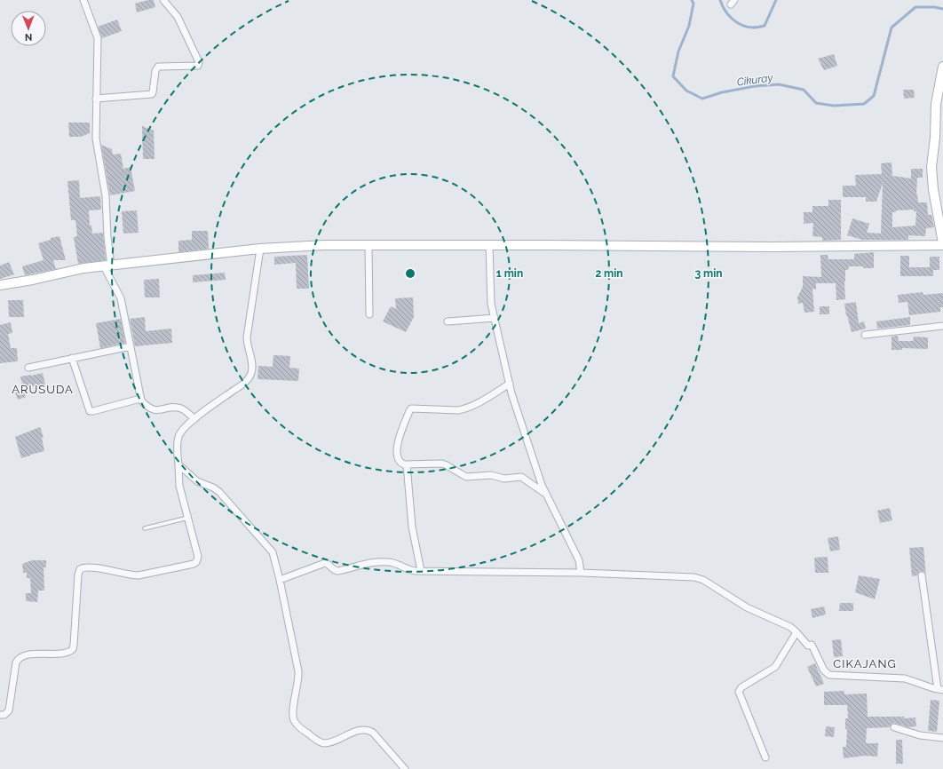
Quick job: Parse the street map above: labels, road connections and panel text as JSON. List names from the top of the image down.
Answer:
{
  "districts": ["ARUSUDA", "CIKAJANG"],
  "water": ["Cikuray"],
  "north": "bottom",
  "rings": ["1 min", "2 min", "3 min"]
}
